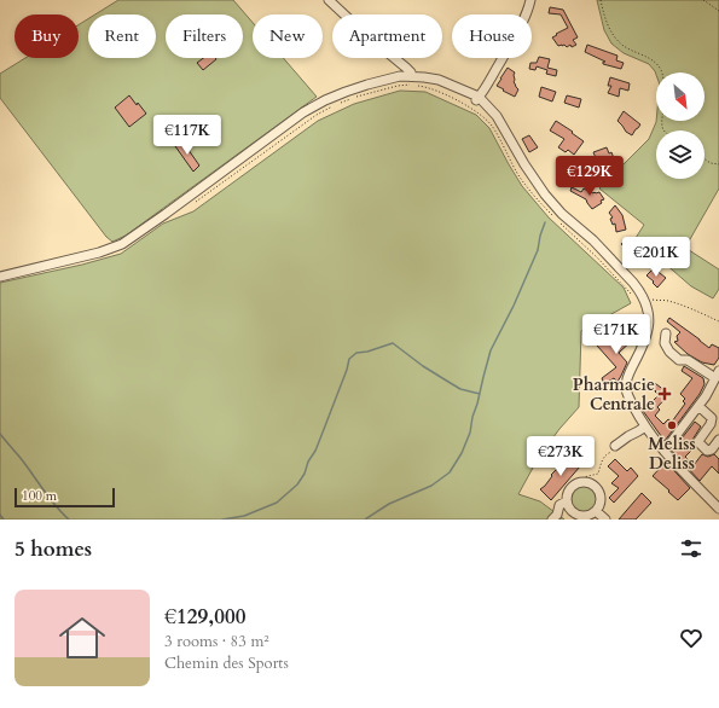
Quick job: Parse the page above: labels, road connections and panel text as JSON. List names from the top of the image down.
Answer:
{
  "places": {
    "health": ["Pharmacie Centrale"],
    "other": ["Meliss Deliss"]
  },
  "scale_bar": "100 m",
  "north": "bottom right",
  "page": {
    "chip": [
      "Buy",
      "Rent",
      "Filters",
      "New",
      "Apartment",
      "House"
    ],
    "price": [
      "€117K",
      "€129K",
      "€201K",
      "€171K",
      "€273K"
    ],
    "scale": "100 m",
    "heading": "5 homes",
    "list": [
      {
        "name": "€129,000",
        "note": "3 rooms · 83 m² · Chemin des Sports"
      }
    ]
  }
}
